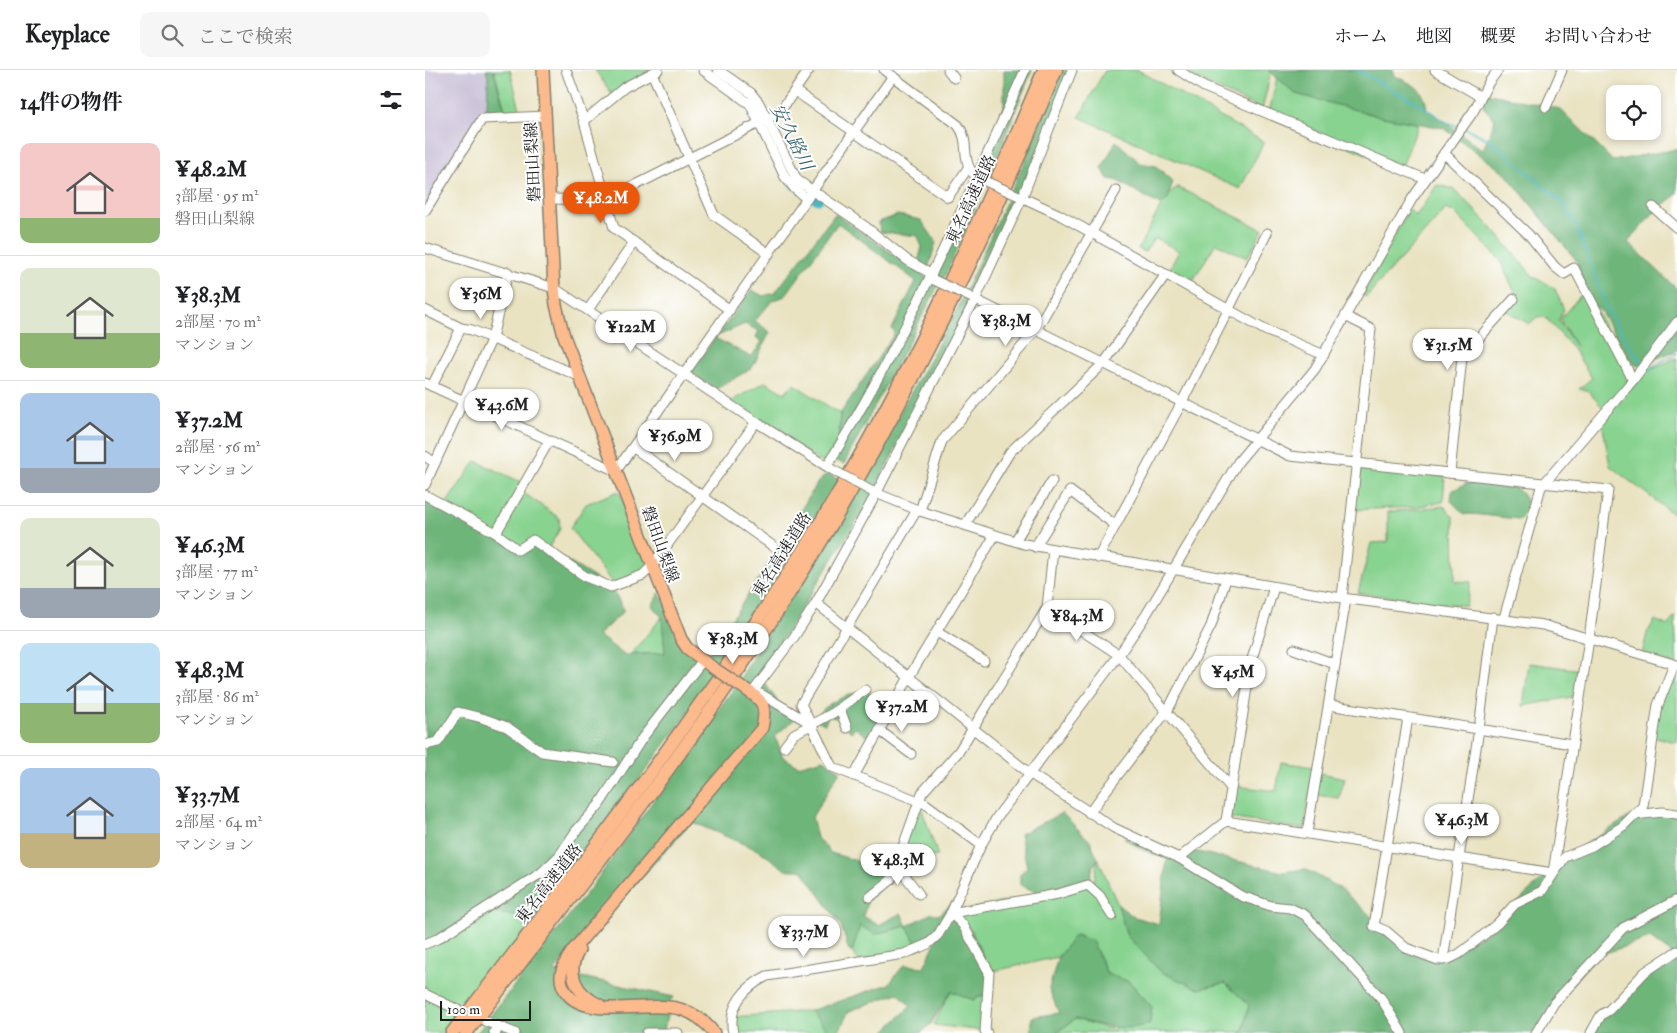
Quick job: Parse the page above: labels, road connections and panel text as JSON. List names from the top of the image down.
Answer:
{
  "streets": {
    "highway": ["東名高速道路"],
    "main road": ["磐田山梨線"]
  },
  "water": ["安久路川"],
  "scale_bar": "100 m",
  "page": {
    "header": "Keyplace",
    "search": "ここで検索",
    "nav": [
      "ホーム",
      "地図",
      "概要",
      "お問い合わせ"
    ],
    "heading": "14件の物件",
    "list": [
      {
        "name": "¥48.2M",
        "note": "3部屋 · 95 m² · 磐田山梨線"
      },
      {
        "name": "¥38.3M",
        "note": "2部屋 · 70 m² · マンション"
      },
      {
        "name": "¥37.2M",
        "note": "2部屋 · 56 m² · マンション"
      },
      {
        "name": "¥46.3M",
        "note": "3部屋 · 77 m² · マンション"
      },
      {
        "name": "¥48.3M",
        "note": "3部屋 · 86 m² · マンション"
      },
      {
        "name": "¥33.7M",
        "note": "2部屋 · 64 m² · マンション"
      }
    ],
    "price": [
      "¥48.2M",
      "¥36M",
      "¥38.3M",
      "¥122M",
      "¥31.5M",
      "¥43.6M",
      "¥36.9M",
      "¥84.3M",
      "¥38.3M",
      "¥45M",
      "¥37.2M",
      "¥46.3M",
      "¥48.3M",
      "¥33.7M"
    ],
    "scale": "100 m"
  }
}
